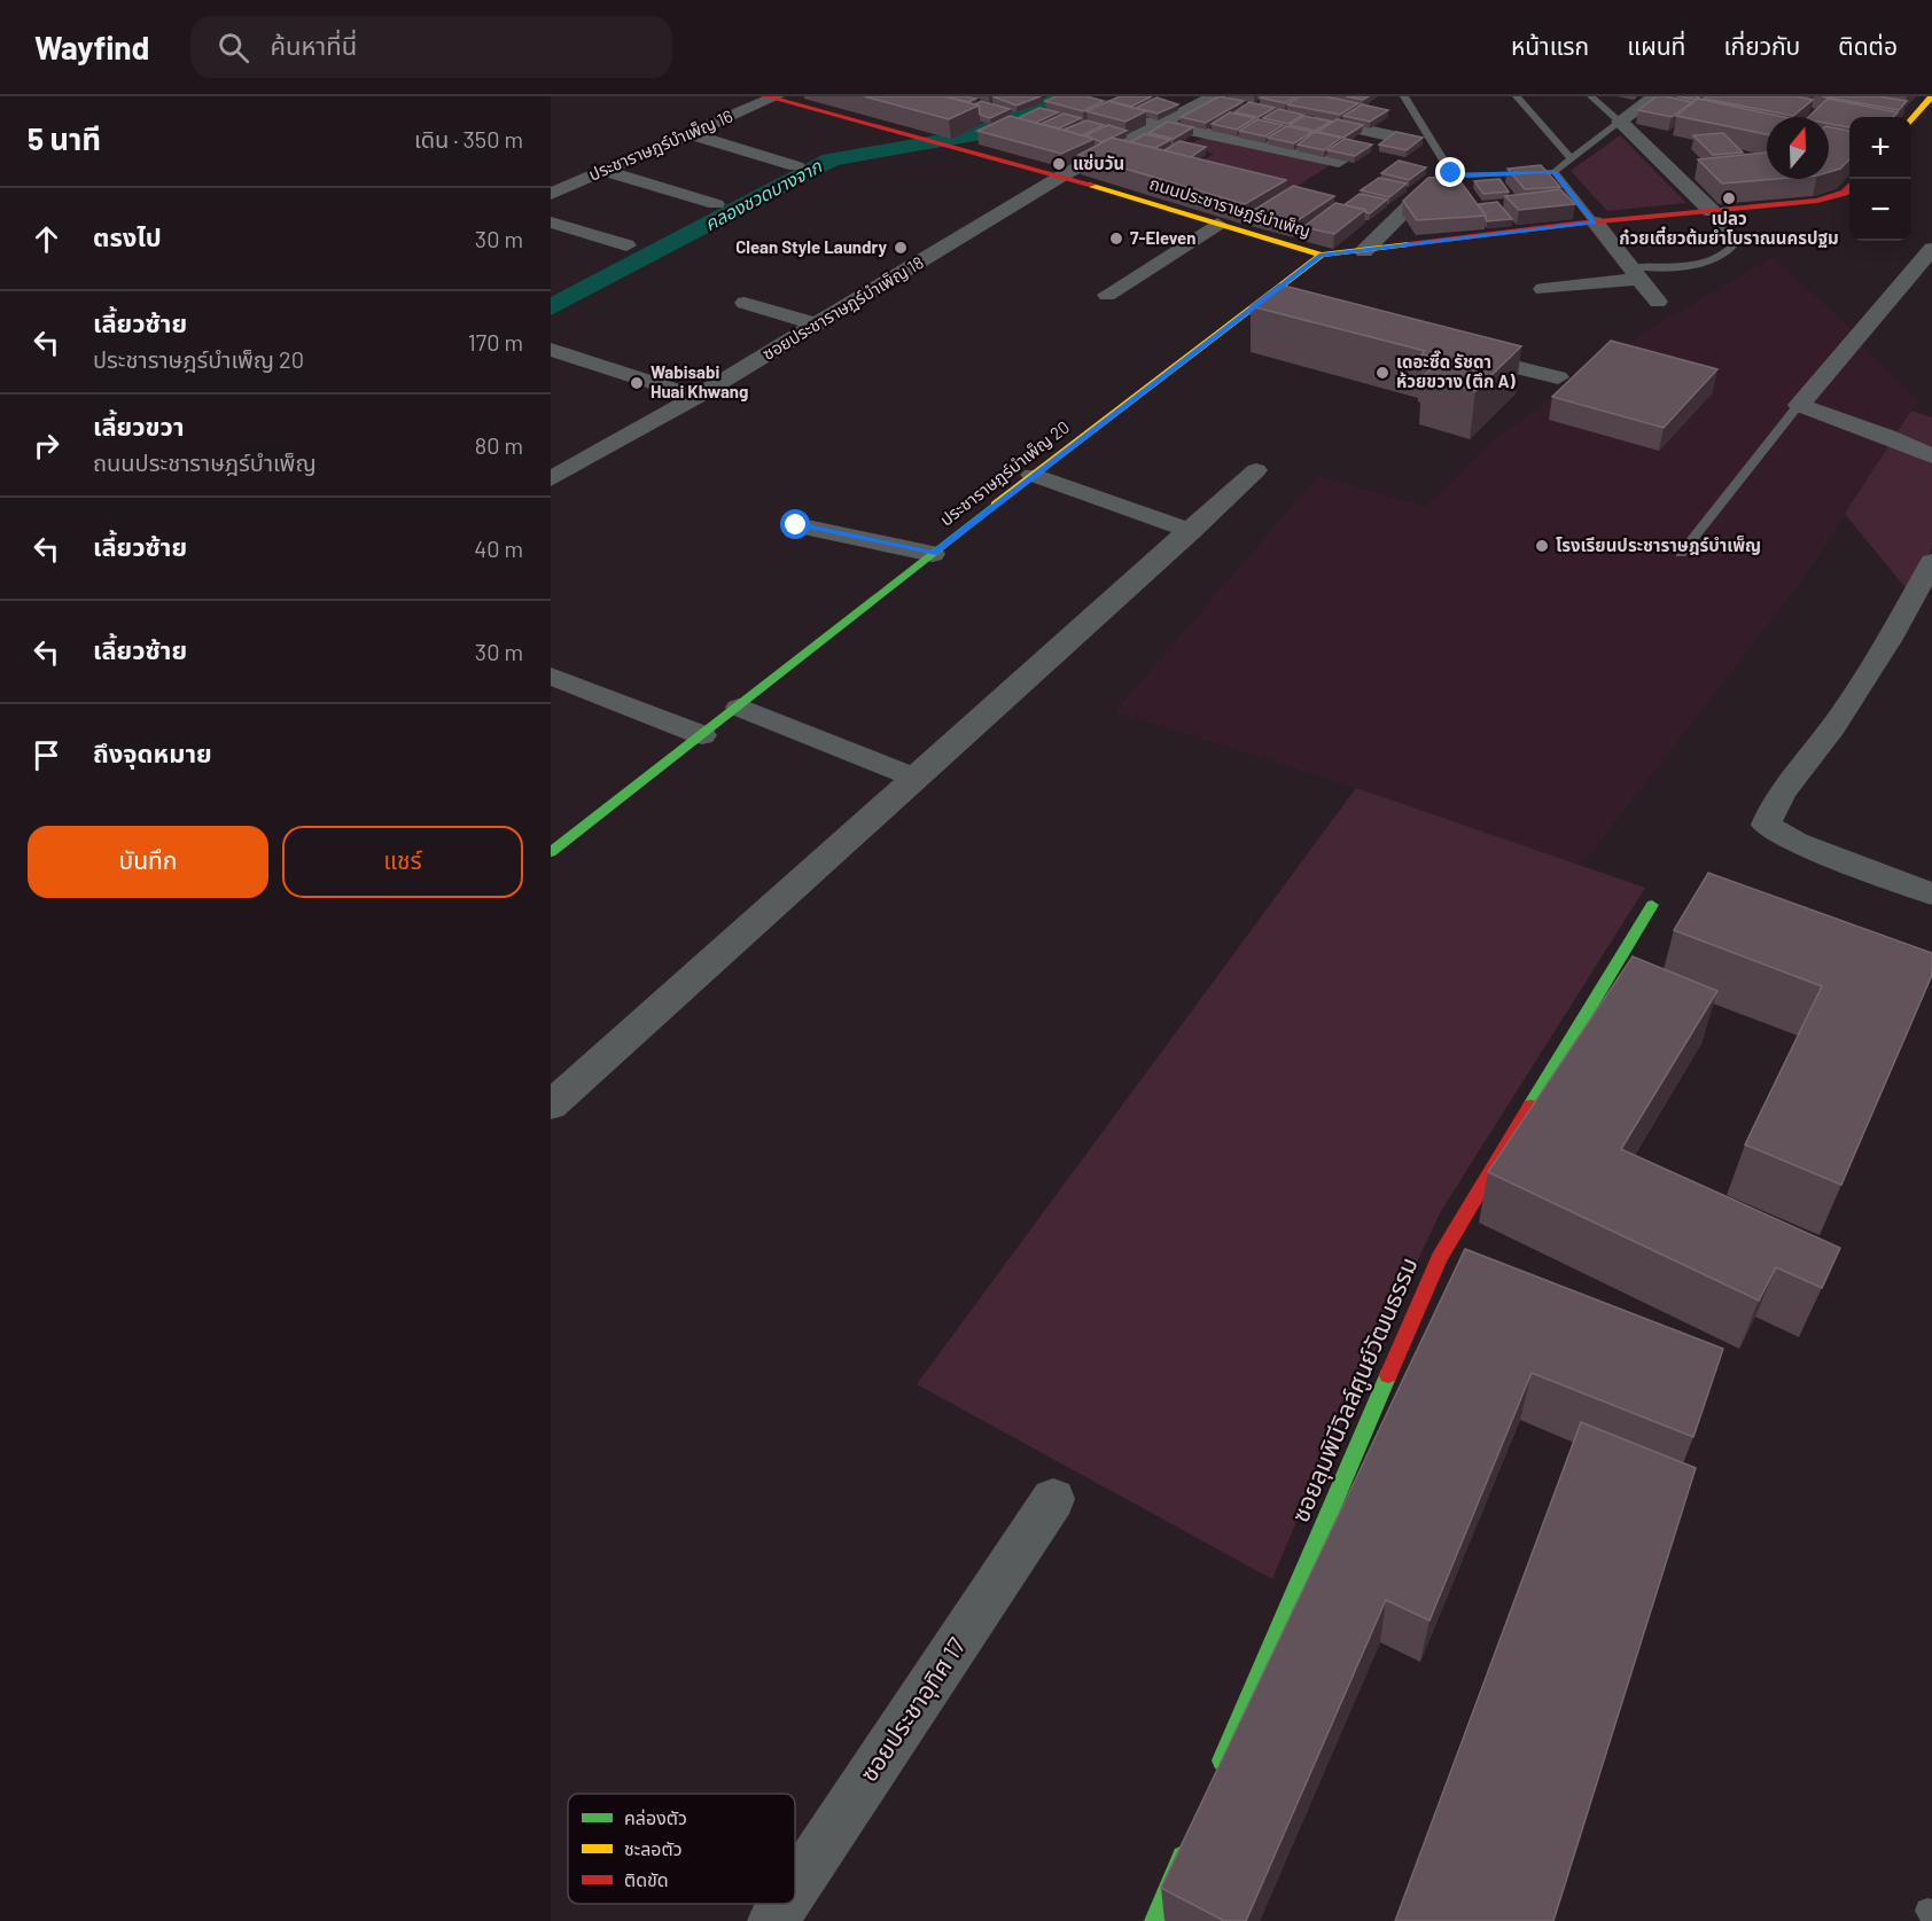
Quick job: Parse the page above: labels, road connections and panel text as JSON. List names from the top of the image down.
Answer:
{
  "streets": {
    "street": [
      "ประชาราษฎร์บำเพ็ญ 16",
      "ถนนประชาราษฎร์บำเพ็ญ",
      "ซอยประชาราษฎร์บำเพ็ญ 18",
      "ประชาราษฎร์บำเพ็ญ 20",
      "ซอยลุมพินีวิลล์ศูนย์วัฒนธรรม",
      "ซอยประชาอุทิศ 17"
    ]
  },
  "crossings": [
    ["ประชาราษฎร์บำเพ็ญ 16", "ถนนประชาราษฎร์บำเพ็ญ"],
    ["ถนนประชาราษฎร์บำเพ็ญ", "ซอยประชาราษฎร์บำเพ็ญ 18"],
    ["ถนนประชาราษฎร์บำเพ็ญ", "ประชาราษฎร์บำเพ็ญ 20"]
  ],
  "water": ["คลองชวดบางจาก"],
  "places": [
    "แซ่บวัน",
    "เปลว ก๋วยเตี๋ยวต้มยำโบราณนครปฐม",
    "7-Eleven",
    "Clean Style Laundry",
    "เดอะซี๊ด รัชดา ห้วยขวาง (ตึก A)",
    "Wabisabi Huai Khwang",
    "โรงเรียนประชาราษฎร์บำเพ็ญ"
  ],
  "legend": ["คล่องตัว", "ชะลอตัว", "ติดขัด"],
  "north": "top",
  "page": {
    "header": "Wayfind",
    "search": "ค้นหาที่นี่",
    "nav": [
      "หน้าแรก",
      "แผนที่",
      "เกี่ยวกับ",
      "ติดต่อ"
    ],
    "heading": ["5 นาที", "เดิน · 350 m"],
    "map_buttons": ["+", "−"],
    "list": [
      ["ตรงไป", "30 m"],
      ["เลี้ยวซ้าย", "ประชาราษฎร์บำเพ็ญ 20", "170 m"],
      ["เลี้ยวขวา", "ถนนประชาราษฎร์บำเพ็ญ", "80 m"],
      ["เลี้ยวซ้าย", "40 m"],
      ["เลี้ยวซ้าย", "30 m"],
      "ถึงจุดหมาย"
    ],
    "buttons": ["บันทึก", "แชร์"]
  }
}
